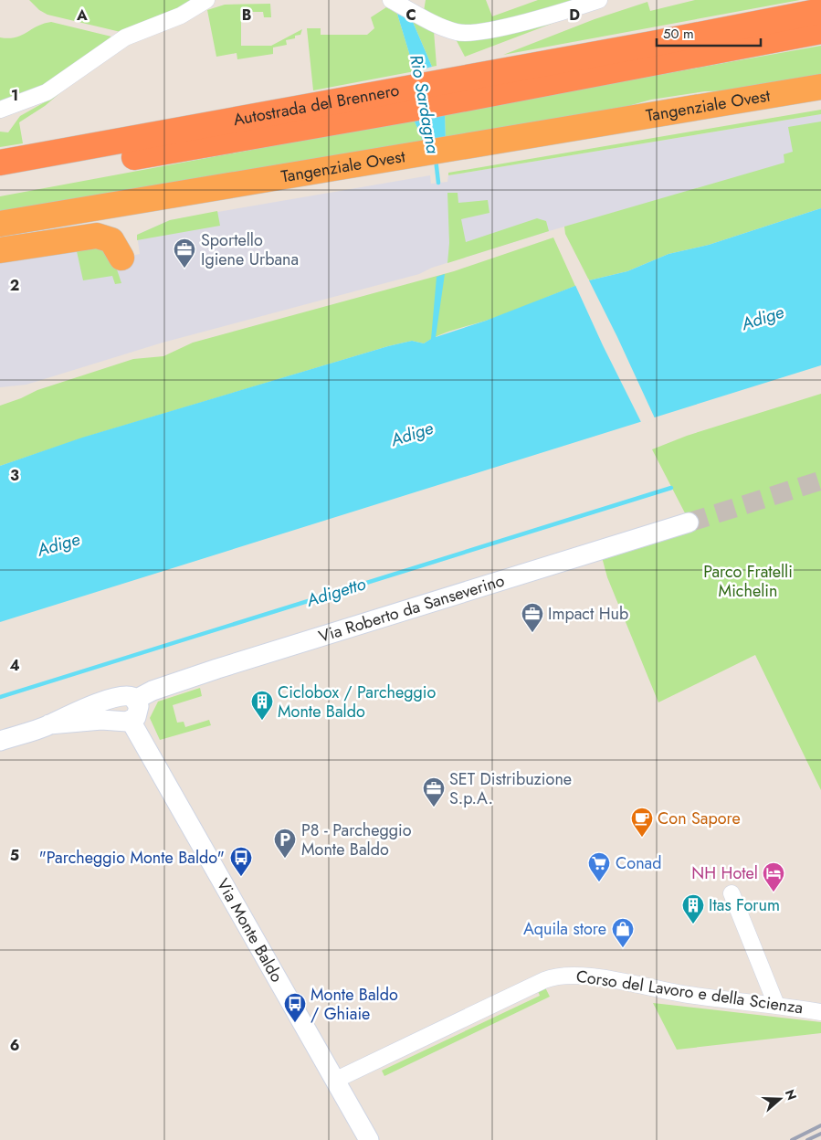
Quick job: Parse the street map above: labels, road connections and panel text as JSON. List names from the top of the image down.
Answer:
{
  "streets": {
    "highway": ["Autostrada del Brennero", "Tangenziale Ovest"],
    "street": ["Via Roberto da Sanseverino", "Via Monte Baldo", "Corso del Lavoro e della Scienza"]
  },
  "crossings": [
    ["Via Roberto da Sanseverino", "Via Monte Baldo"],
    ["Via Monte Baldo", "Corso del Lavoro e della Scienza"]
  ],
  "water": ["Rio Sardagna", "Adige", "Adigetto"],
  "parks": ["Parco Fratelli Michelin"],
  "places": {
    "office": ["Sportello Igiene Urbana", "Impact Hub", "SET Distribuzione S.p.A."],
    "building": ["Ciclobox / Parcheggio Monte Baldo", "Itas Forum"],
    "cafe": ["Con Sapore"],
    "parking": ["P8 - Parcheggio Monte Baldo"],
    "bus stop": ["\"Parcheggio Monte Baldo\"", "Monte Baldo / Ghiaie"],
    "supermarket": ["Conad"],
    "hotel": ["NH Hotel"],
    "shop": ["Aquila store"]
  },
  "scale_bar": "50 m",
  "north": "right",
  "grid": {
    "columns": [
      "A",
      "B",
      "C",
      "D"
    ],
    "rows": [
      "1",
      "2",
      "3",
      "4",
      "5",
      "6"
    ]
  }
}
